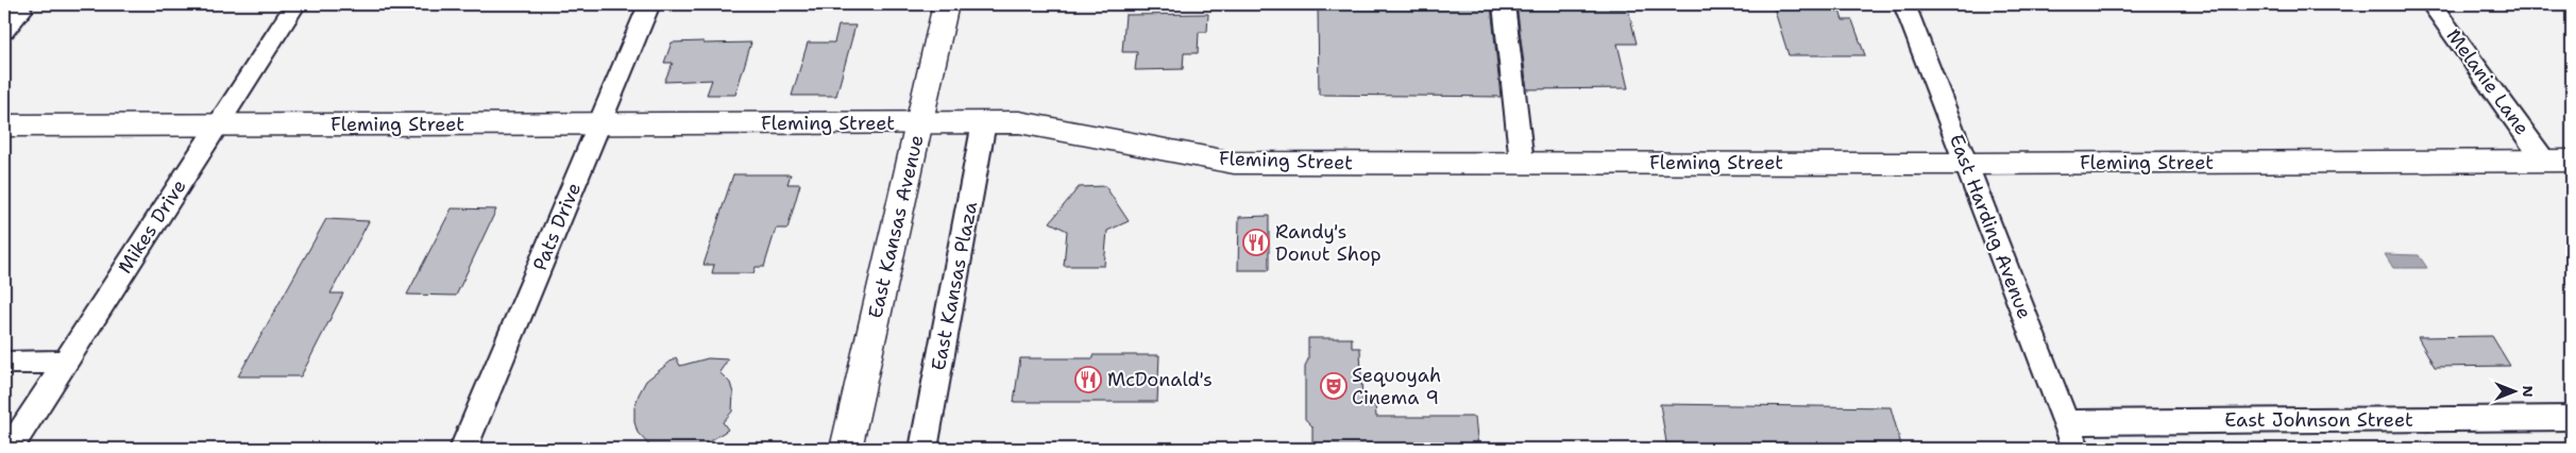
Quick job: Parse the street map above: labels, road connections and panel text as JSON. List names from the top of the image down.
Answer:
{
  "streets": {
    "street": [
      "Melanie Lane",
      "Fleming Street",
      "Mikes Drive",
      "Pats Drive",
      "East Kansas Avenue",
      "East Harding Avenue",
      "East Kansas Plaza",
      "East Johnson Street"
    ]
  },
  "crossings": [
    ["Melanie Lane", "Fleming Street"],
    ["Fleming Street", "Mikes Drive"],
    ["Fleming Street", "Pats Drive"],
    ["Fleming Street", "East Kansas Avenue"],
    ["Fleming Street", "East Harding Avenue"],
    ["Fleming Street", "East Kansas Plaza"],
    ["East Harding Avenue", "East Johnson Street"]
  ],
  "places": {
    "restaurant": ["Randy's Donut Shop", "McDonald's"],
    "theatre": ["Sequoyah Cinema 9"]
  },
  "north": "right"
}
